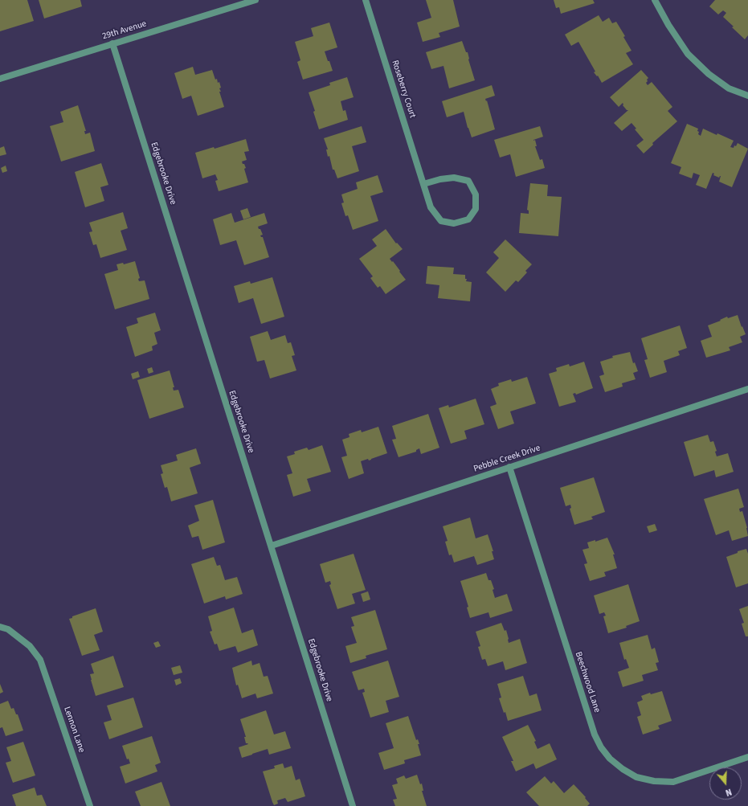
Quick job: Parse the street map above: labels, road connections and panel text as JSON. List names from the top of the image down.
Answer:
{
  "streets": {
    "street": [
      "29th Avenue",
      "Roseberry Court",
      "Edgebrooke Drive",
      "Pebble Creek Drive",
      "Beechwood Lane",
      "Lennon Lane"
    ]
  },
  "crossings": [
    ["29th Avenue", "Edgebrooke Drive"],
    ["Edgebrooke Drive", "Pebble Creek Drive"],
    ["Pebble Creek Drive", "Beechwood Lane"]
  ],
  "north": "bottom"
}
